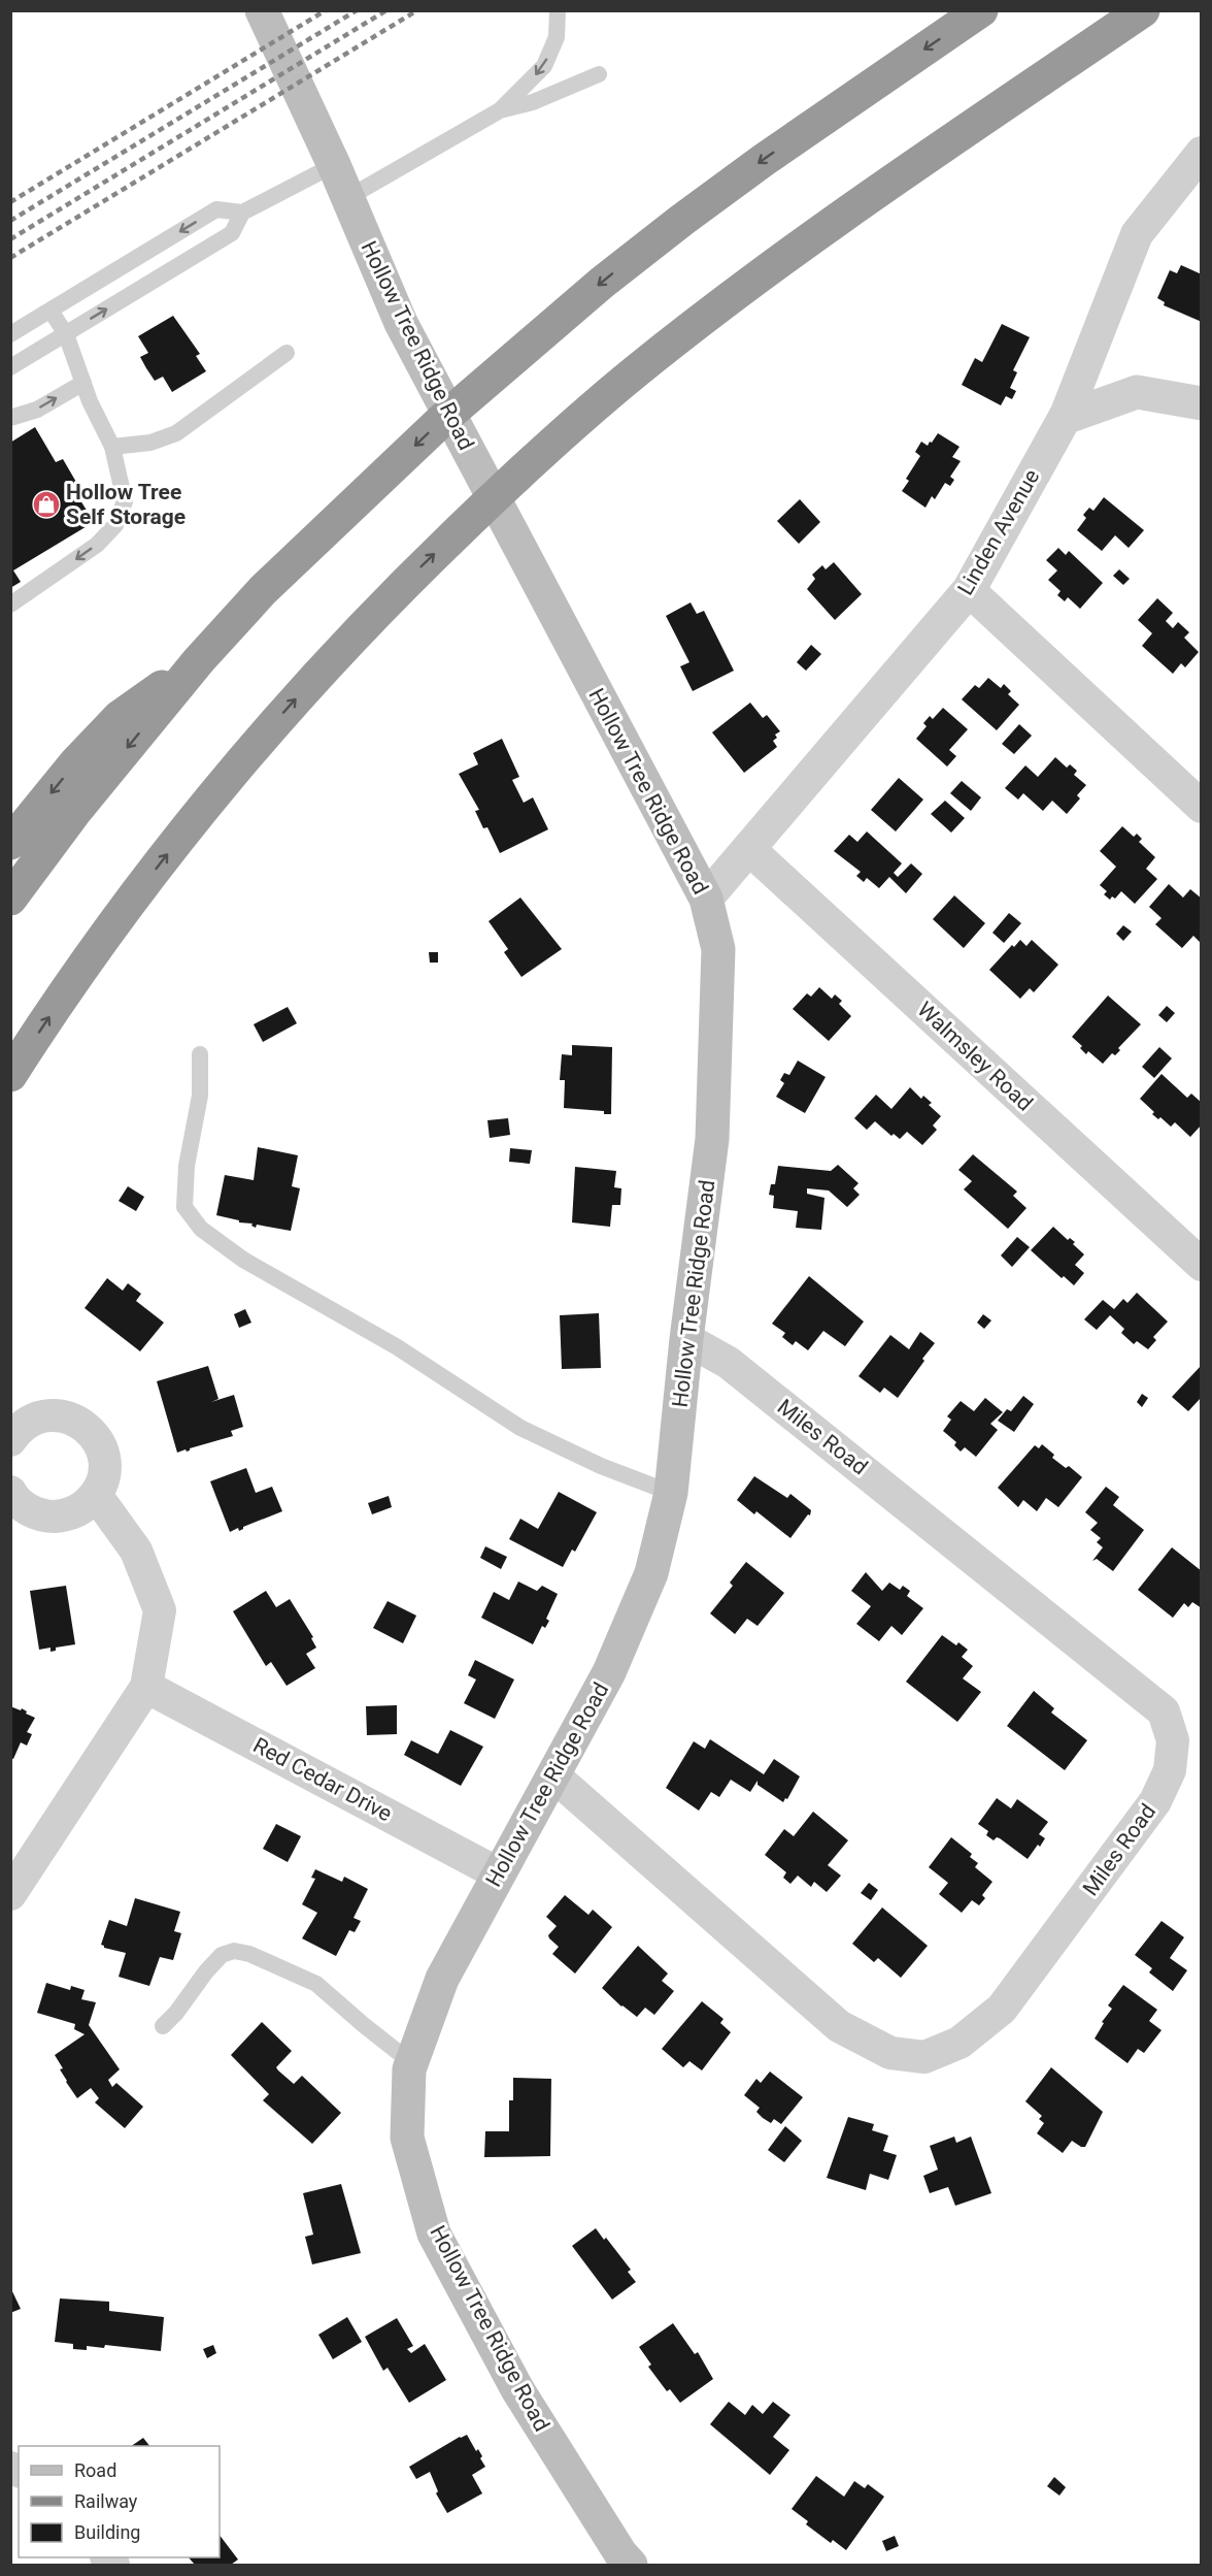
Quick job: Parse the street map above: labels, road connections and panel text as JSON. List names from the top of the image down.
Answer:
{
  "streets": {
    "main road": ["Hollow Tree Ridge Road"],
    "street": [
      "Linden Avenue",
      "Walmsley Road",
      "Miles Road",
      "Red Cedar Drive"
    ]
  },
  "crossings": [
    ["Hollow Tree Ridge Road", "Linden Avenue"],
    ["Hollow Tree Ridge Road", "Miles Road"],
    ["Hollow Tree Ridge Road", "Red Cedar Drive"],
    ["Linden Avenue", "Walmsley Road"]
  ],
  "places": {
    "shop": ["Hollow Tree Self Storage"]
  },
  "legend": ["Road", "Railway", "Building"]
}
